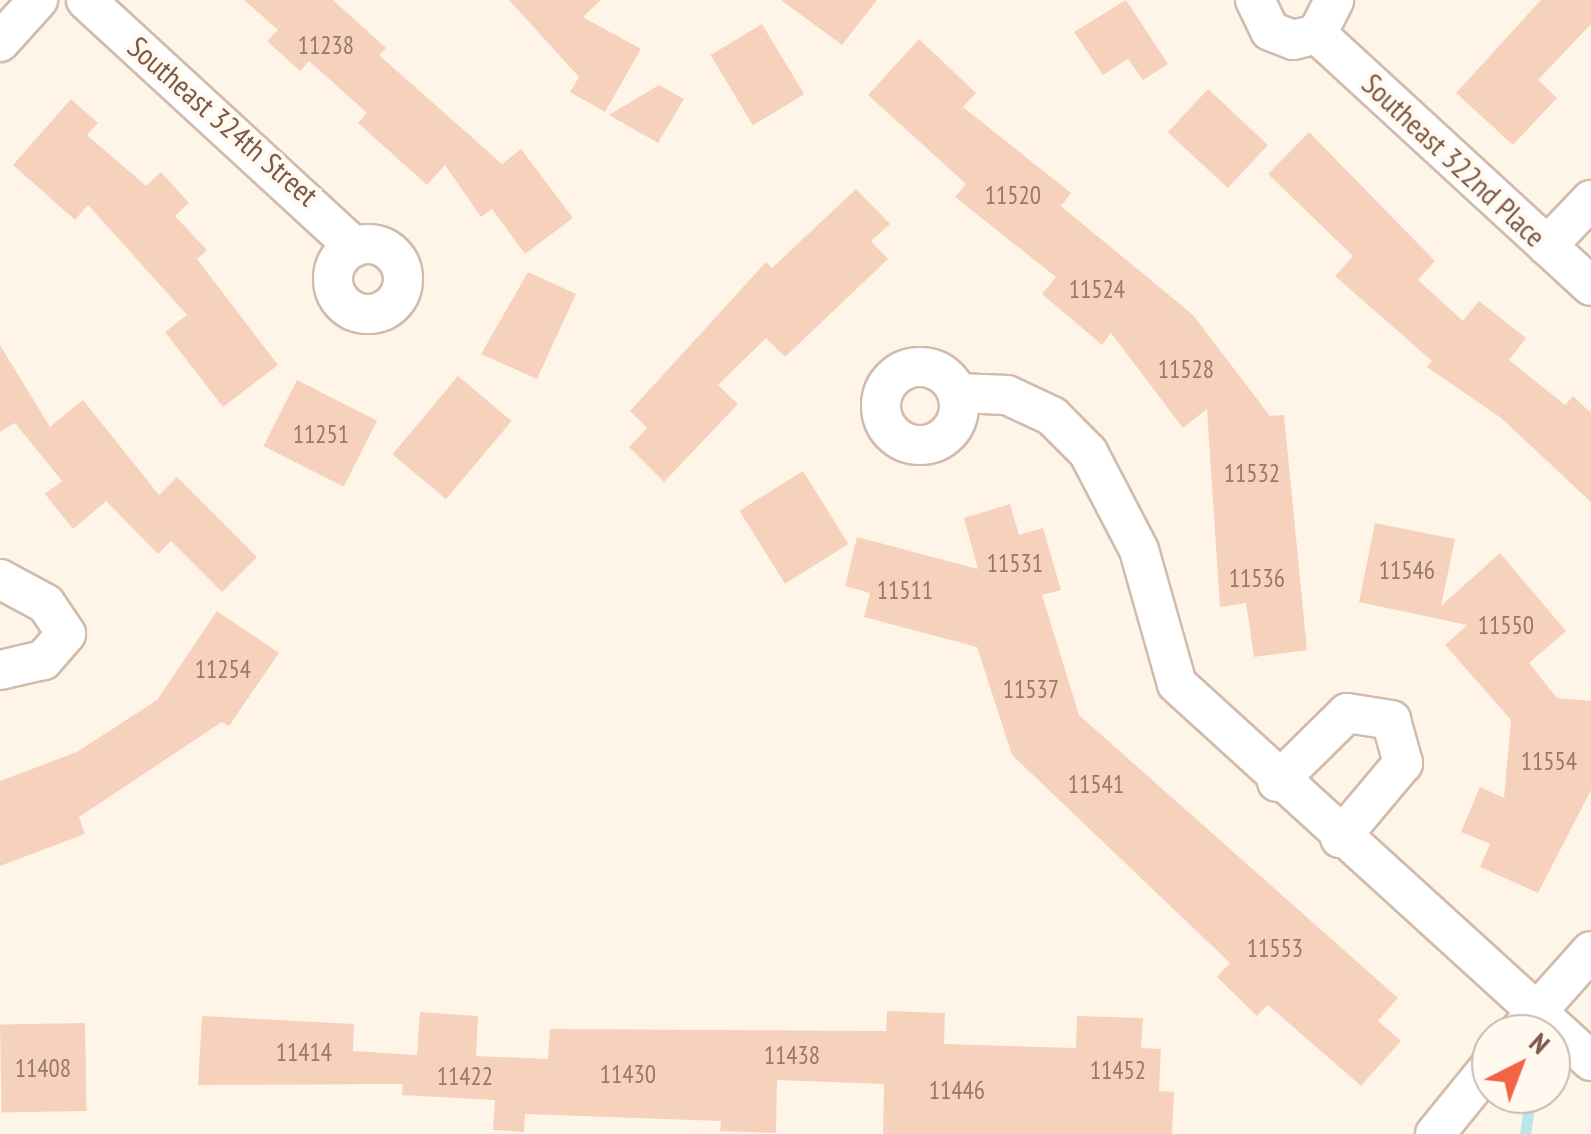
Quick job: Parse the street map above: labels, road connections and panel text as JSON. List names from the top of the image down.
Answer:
{
  "streets": {
    "street": ["Southeast 324th Street", "Southeast 322nd Place"]
  },
  "house_numbers": [
    "11238",
    "11520",
    "11524",
    "11528",
    "11251",
    "11532",
    "11531",
    "11546",
    "11536",
    "11511",
    "11550",
    "11254",
    "11537",
    "11554",
    "11541",
    "11553",
    "11414",
    "11438",
    "11408",
    "11452",
    "11430",
    "11422",
    "11446"
  ],
  "north": "top right"
}
